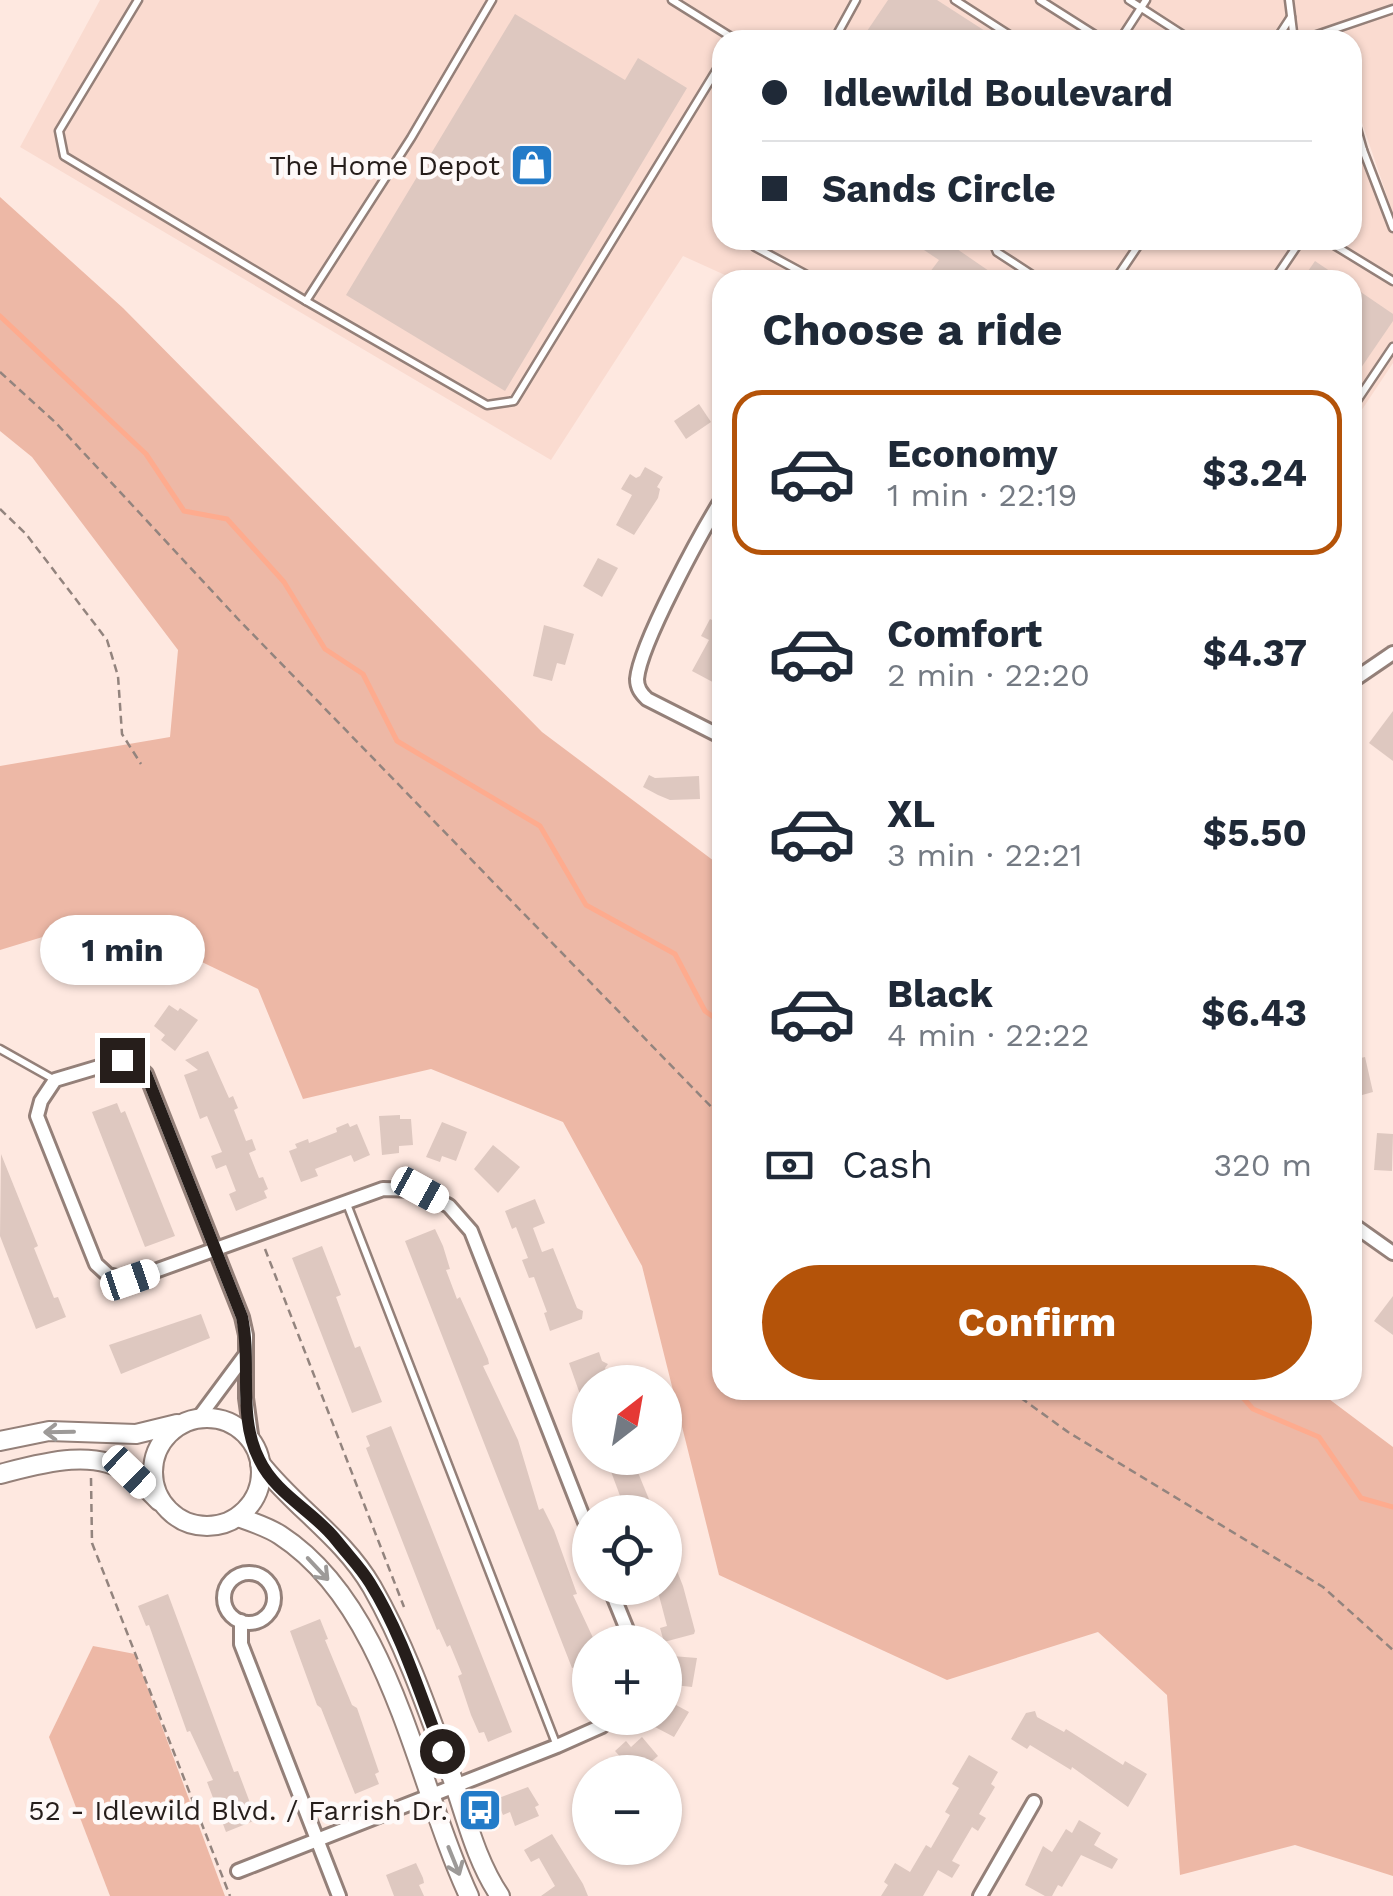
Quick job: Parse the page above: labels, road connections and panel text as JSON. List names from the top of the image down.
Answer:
{
  "places": {
    "shop": ["The Home Depot"],
    "bus stop": ["52 - Idlewild Blvd. / Farrish Dr."]
  },
  "north": "top right",
  "page": {
    "banner": ["Idlewild Boulevard", "Sands Circle"],
    "heading": "Choose a ride",
    "list": [
      {
        "name": "Economy",
        "note": "1 min · 22:19",
        "value": "$3.24"
      },
      {
        "name": "Comfort",
        "note": "2 min · 22:20",
        "value": "$4.37"
      },
      {
        "name": "XL",
        "note": "3 min · 22:21",
        "value": "$5.50"
      },
      {
        "name": "Black",
        "note": "4 min · 22:22",
        "value": "$6.43"
      }
    ],
    "bubble": "1 min",
    "pay": ["Cash", "320 m"],
    "buttons": "Confirm",
    "map_buttons": ["+", "−"]
  }
}
